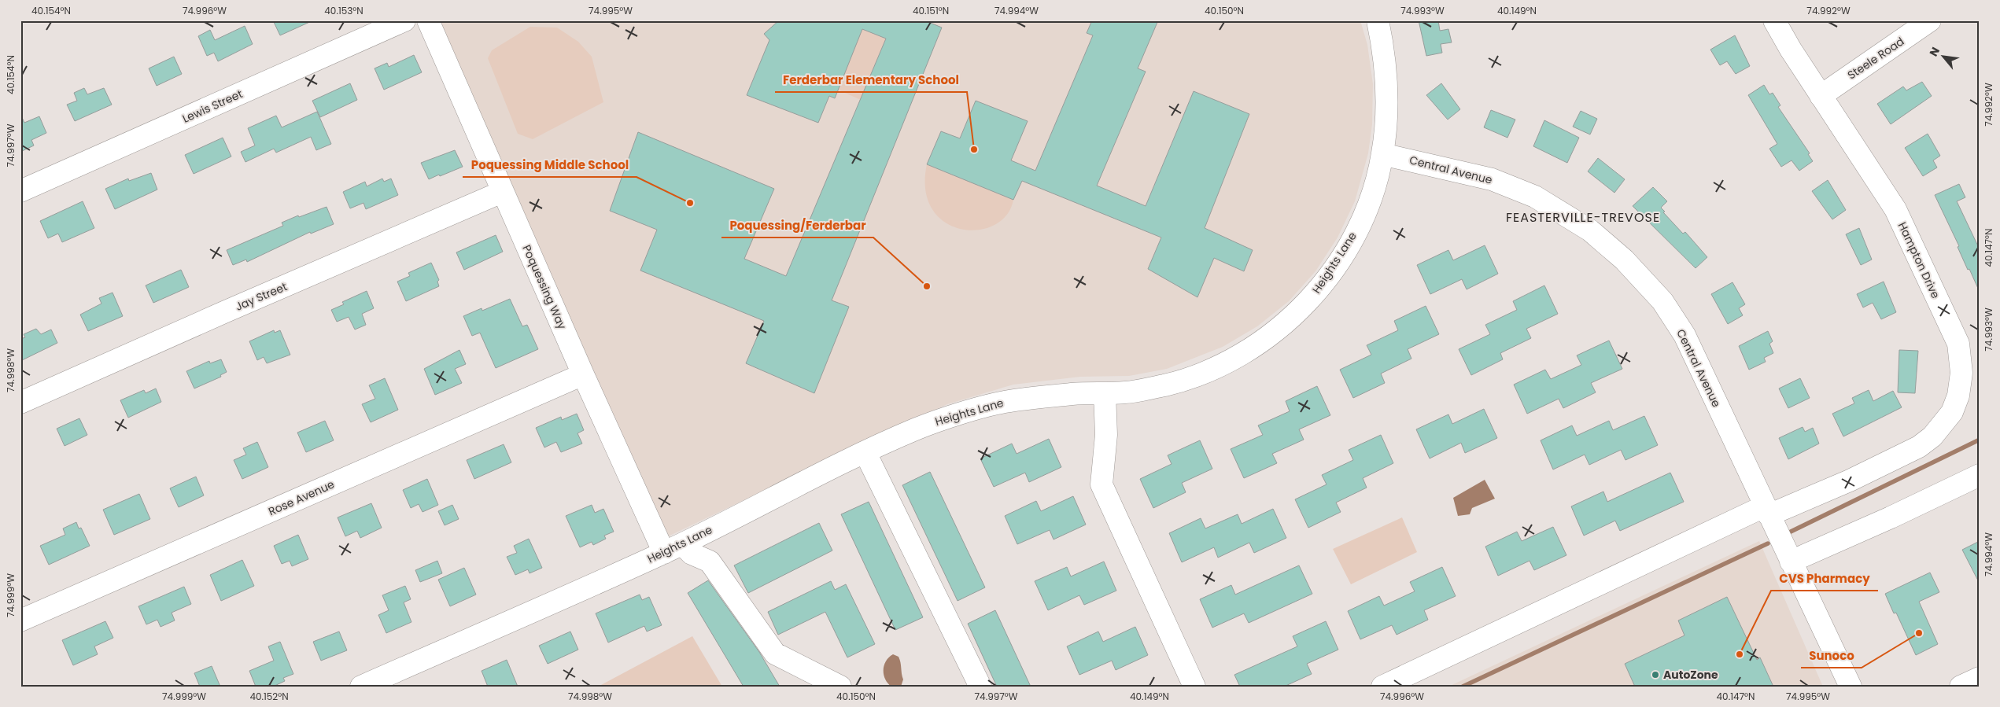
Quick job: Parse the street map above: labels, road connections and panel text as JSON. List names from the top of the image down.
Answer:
{
  "streets": {
    "street": [
      "Steele Road",
      "Lewis Street",
      "Central Avenue",
      "Hampton Drive",
      "Heights Lane",
      "Poquessing Way",
      "Jay Street",
      "Rose Avenue"
    ]
  },
  "crossings": [
    ["Steele Road", "Hampton Drive"],
    ["Central Avenue", "Hampton Drive"],
    ["Central Avenue", "Heights Lane"],
    ["Heights Lane", "Poquessing Way"],
    ["Poquessing Way", "Jay Street"],
    ["Poquessing Way", "Rose Avenue"]
  ],
  "districts": ["FEASTERVILLE-TREVOSE"],
  "places": [
    "Ferderbar Elementary School",
    "Poquessing Middle School",
    "Poquessing/Ferderbar",
    "Sunoco",
    "CVS Pharmacy",
    "AutoZone"
  ],
  "north": "top left",
  "coordinates": [
    "40.154°N",
    "74.996°W",
    "40.153°N",
    "74.995°W",
    "40.151°N",
    "74.994°W",
    "40.150°N",
    "74.993°W",
    "40.149°N",
    "74.992°W",
    "74.997°W",
    "40.147°N",
    "74.998°W",
    "74.999°W",
    "40.152°N"
  ]
}
